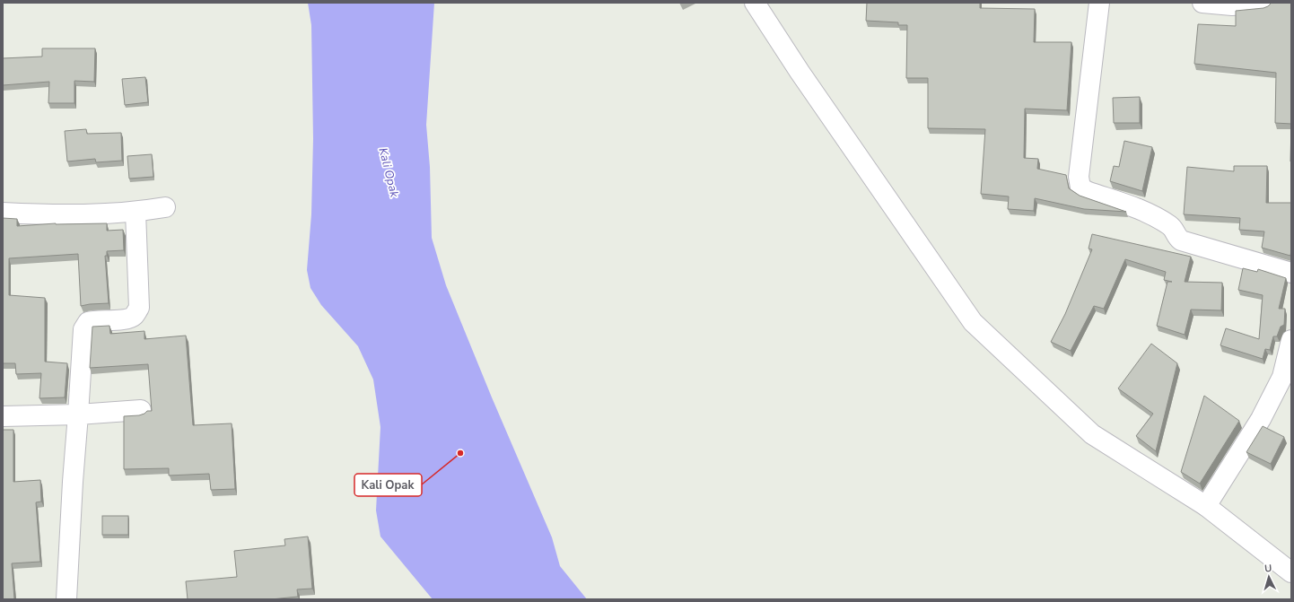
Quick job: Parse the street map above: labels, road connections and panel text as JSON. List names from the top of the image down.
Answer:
{
  "water": ["Kali Opak"],
  "places": ["Kali Opak"],
  "north": "top"
}
